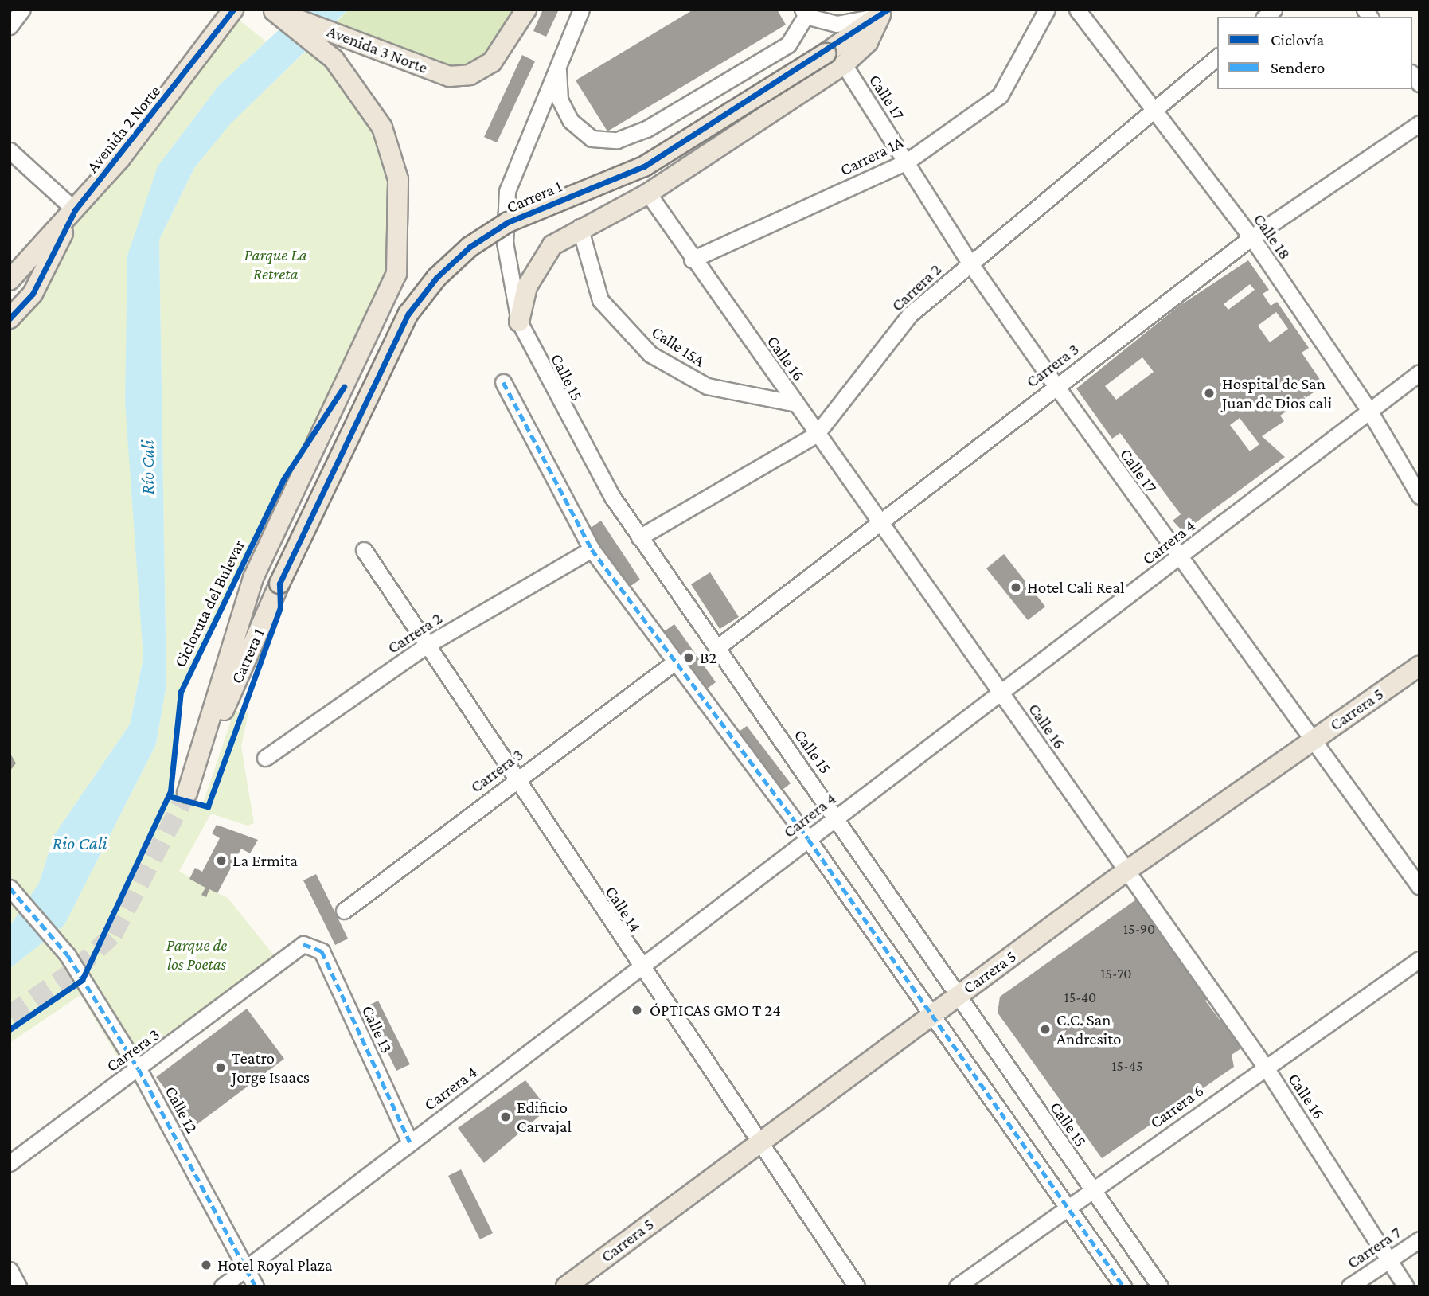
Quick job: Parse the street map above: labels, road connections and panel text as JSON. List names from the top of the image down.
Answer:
{
  "streets": {
    "main road": [
      "Avenida 3 Norte",
      "Avenida 2 Norte",
      "Carrera 1",
      "Carrera 5"
    ],
    "street": [
      "Calle 17",
      "Carrera 1A",
      "Calle 18",
      "Carrera 2",
      "Calle 15A",
      "Calle 16",
      "Carrera 3",
      "Calle 15",
      "Carrera 4",
      "Calle 14",
      "Calle 13",
      "Carrera 6",
      "Calle 12",
      "Carrera 7"
    ],
    "cycle path": ["Cicloruta del Bulevar"]
  },
  "crossings": [
    ["Avenida 3 Norte", "Carrera 1"],
    ["Calle 17", "Carrera 1A"],
    ["Calle 17", "Carrera 2"],
    ["Calle 17", "Carrera 3"],
    ["Calle 17", "Carrera 4"],
    ["Calle 17", "Carrera 5"],
    ["Carrera 1A", "Calle 16"],
    ["Calle 18", "Carrera 2"],
    ["Calle 18", "Carrera 3"],
    ["Calle 18", "Carrera 4"],
    ["Carrera 2", "Calle 16"],
    ["Carrera 2", "Calle 15"],
    ["Carrera 2", "Calle 14"],
    ["Calle 15A", "Calle 16"],
    ["Calle 16", "Carrera 3"],
    ["Calle 16", "Carrera 4"],
    ["Calle 16", "Carrera 5"],
    ["Calle 16", "Carrera 6"],
    ["Calle 16", "Carrera 7"],
    ["Carrera 3", "Calle 15"],
    ["Carrera 3", "Calle 14"],
    ["Carrera 3", "Calle 13"],
    ["Carrera 3", "Calle 12"],
    ["Calle 15", "Carrera 4"],
    ["Calle 15", "Carrera 5"],
    ["Calle 15", "Carrera 6"],
    ["Carrera 4", "Calle 14"],
    ["Carrera 4", "Calle 13"],
    ["Carrera 4", "Calle 12"],
    ["Carrera 5", "Calle 14"]
  ],
  "water": ["Río Cali", "Rio Cali"],
  "parks": ["Parque La Retreta", "Parque de los Poetas"],
  "places": [
    "Hospital de San Juan de Dios cali",
    "Hotel Cali Real",
    "B2",
    "La Ermita",
    "ÓPTICAS GMO T 24",
    "C.C. San Andresito",
    "Teatro Jorge Isaacs",
    "Edificio Carvajal",
    "Hotel Royal Plaza"
  ],
  "house_numbers": [
    "15-90",
    "15-70",
    "15-40",
    "15-45"
  ],
  "legend": ["Ciclovía", "Sendero"]
}
